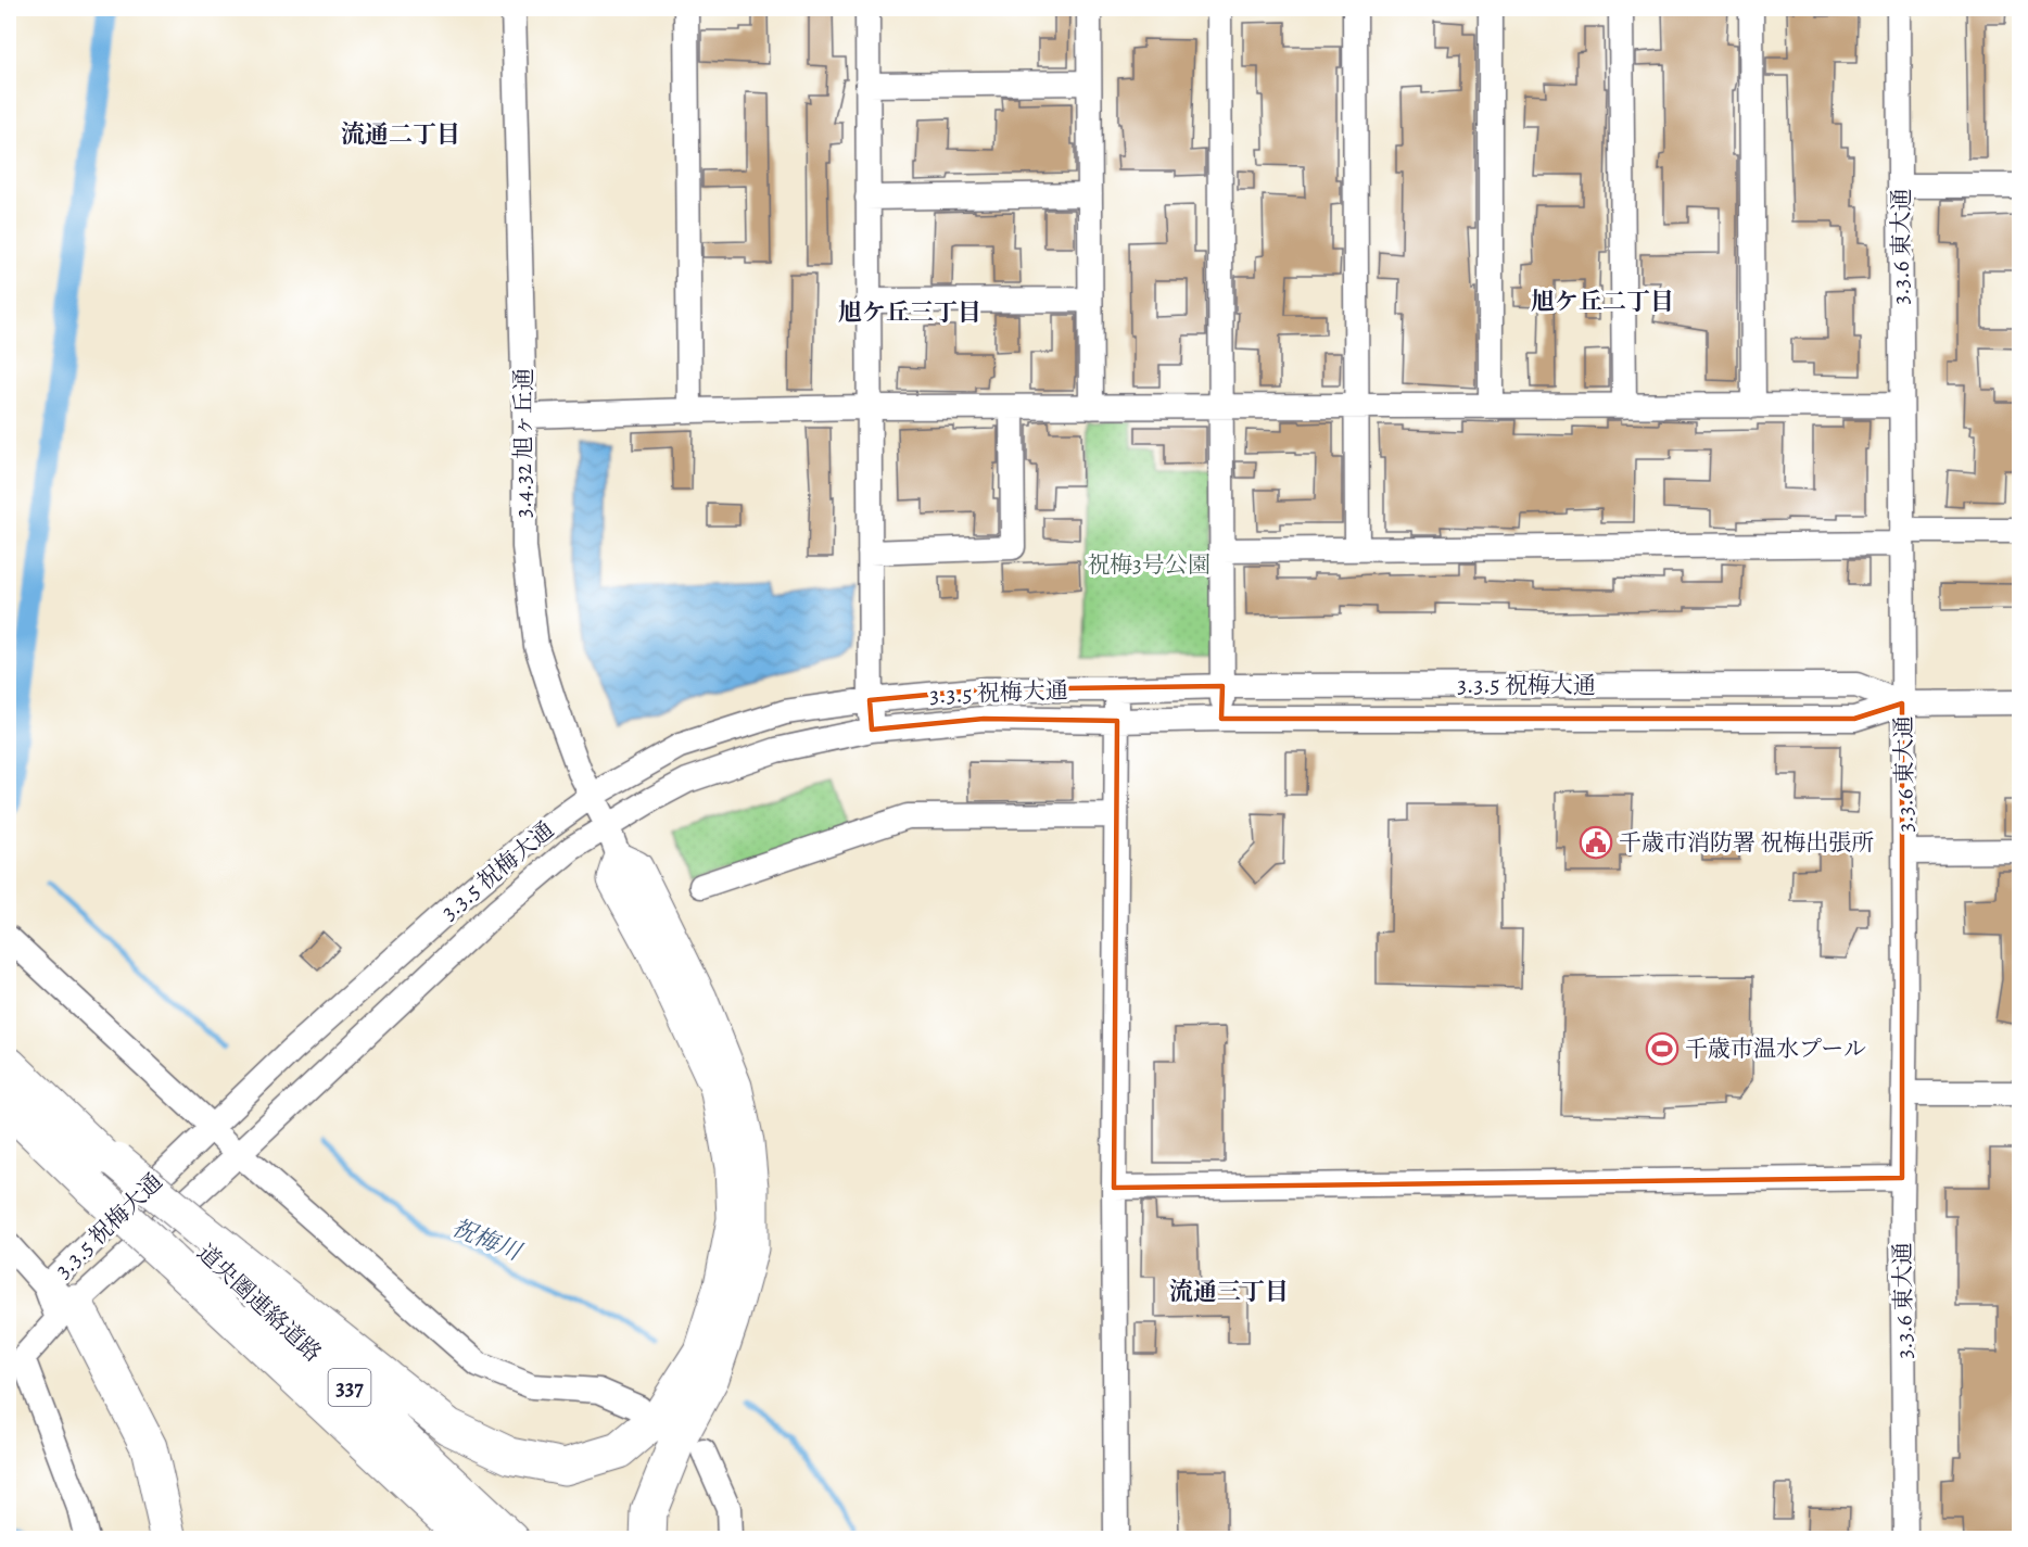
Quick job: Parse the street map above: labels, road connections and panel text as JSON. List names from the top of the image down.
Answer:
{
  "streets": {
    "highway": ["道央圏連絡道路", "337"],
    "street": ["3.3.6 東大通", "3.4.32 旭ヶ丘通", "3.3.5 祝梅大通"]
  },
  "crossings": [
    ["3.3.6 東大通", "3.3.5 祝梅大通"],
    ["3.4.32 旭ヶ丘通", "3.3.5 祝梅大通"],
    ["道央圏連絡道路", "337"]
  ],
  "districts": [
    "流通二丁目",
    "旭ケ丘二丁目",
    "旭ケ丘三丁目",
    "流通三丁目"
  ],
  "water": ["祝梅川"],
  "parks": ["祝梅3号公園"],
  "places": {
    "public building": ["千歳市消防署 祝梅出張所"],
    "sports": ["千歳市温水プール"]
  }
}
